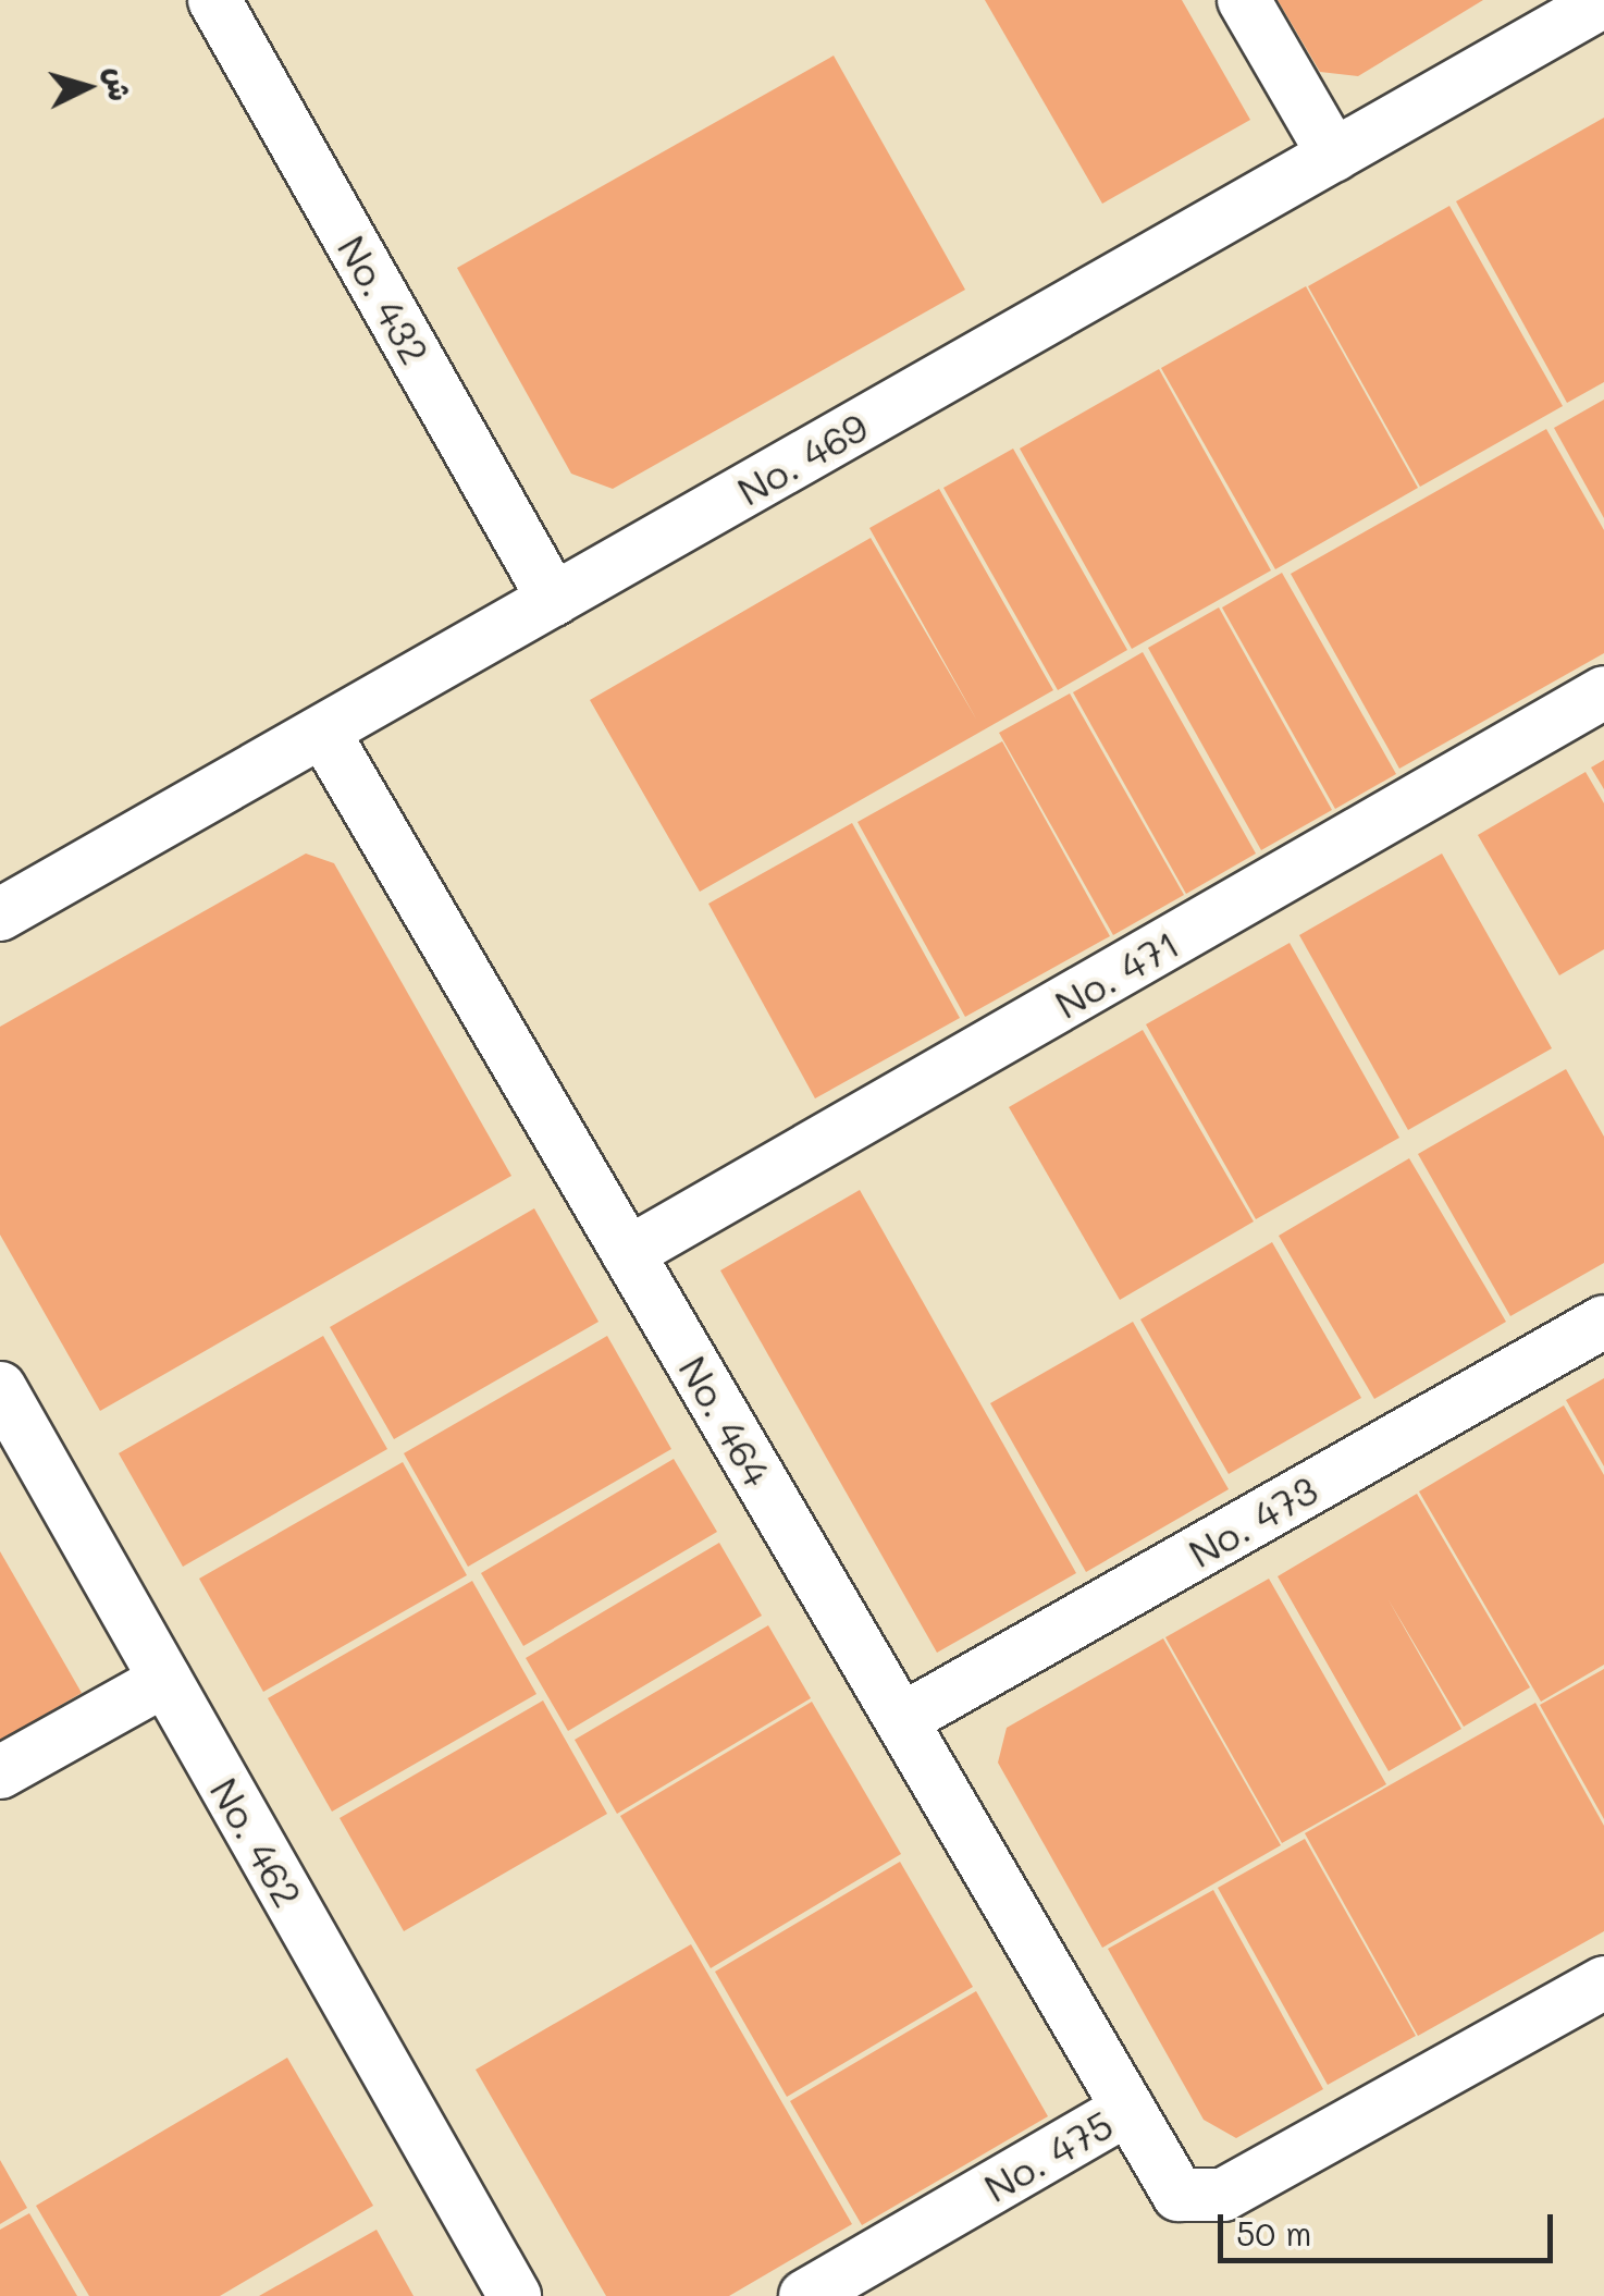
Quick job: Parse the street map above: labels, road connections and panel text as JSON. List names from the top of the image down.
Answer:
{
  "streets": {
    "street": [
      "No. 432",
      "No. 469",
      "No. 471",
      "No. 464",
      "No. 473",
      "No. 462",
      "No. 475"
    ]
  },
  "crossings": [
    ["No. 432", "No. 469"],
    ["No. 469", "No. 464"],
    ["No. 471", "No. 464"],
    ["No. 464", "No. 473"],
    ["No. 464", "No. 475"]
  ],
  "scale_bar": "50 m",
  "north": "right"
}
